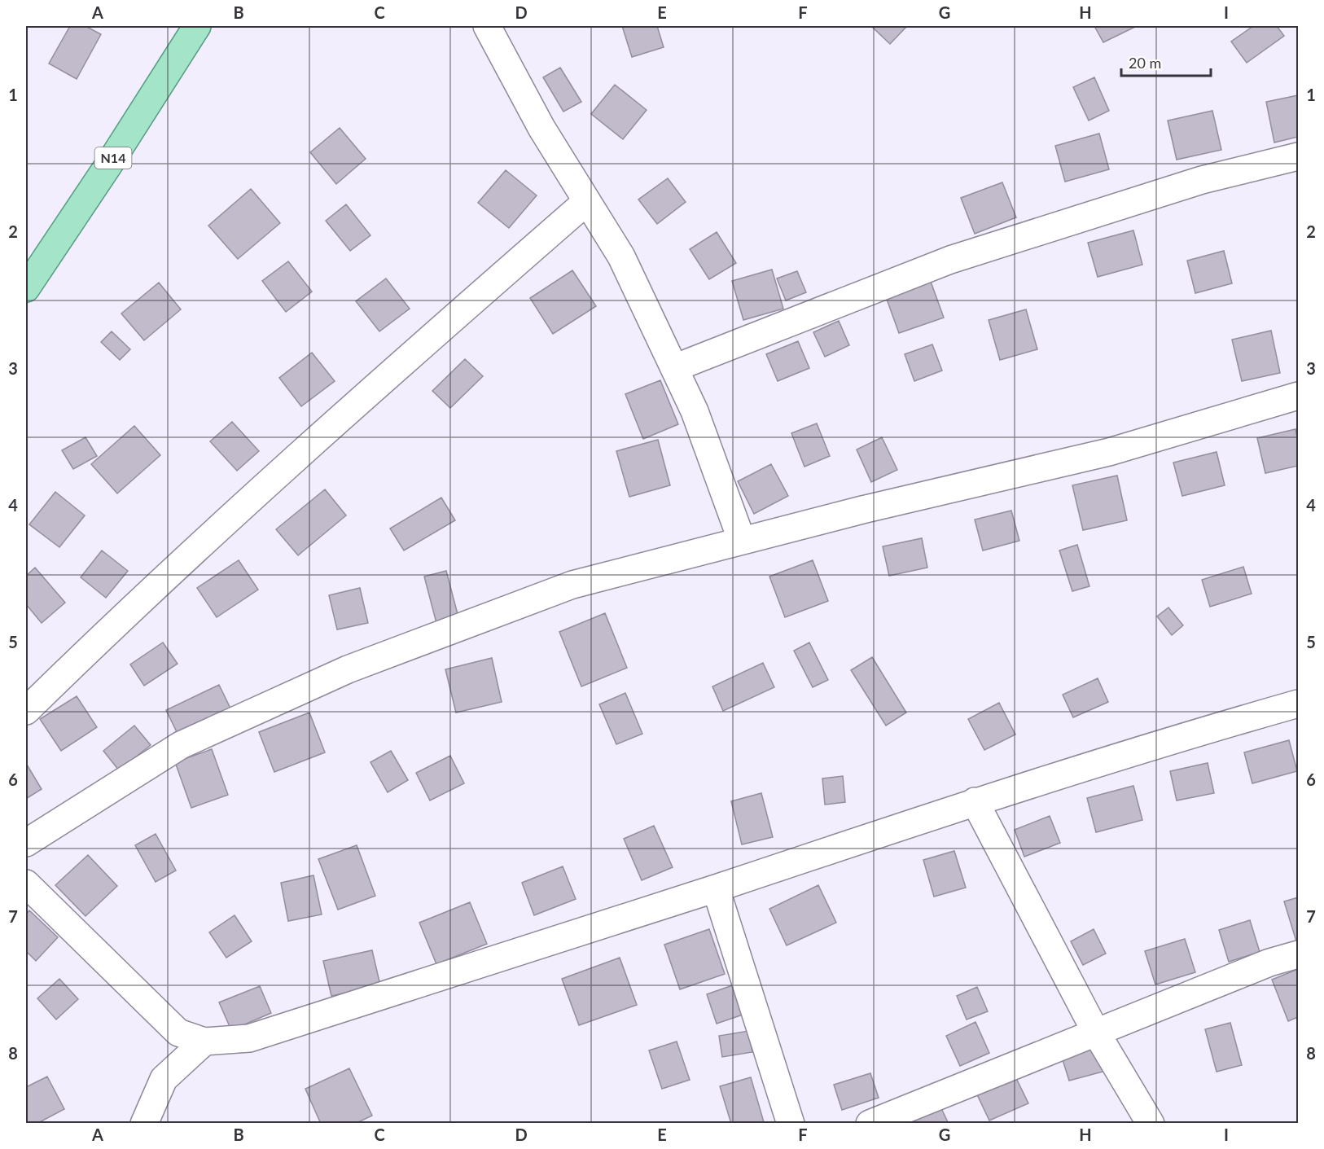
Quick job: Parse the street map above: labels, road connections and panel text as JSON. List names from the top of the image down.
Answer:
{
  "streets": {
    "main road": ["N14"]
  },
  "scale_bar": "20 m",
  "grid": {
    "columns": [
      "A",
      "B",
      "C",
      "D",
      "E",
      "F",
      "G",
      "H",
      "I"
    ],
    "rows": [
      "1",
      "2",
      "3",
      "4",
      "5",
      "6",
      "7",
      "8"
    ]
  }
}
